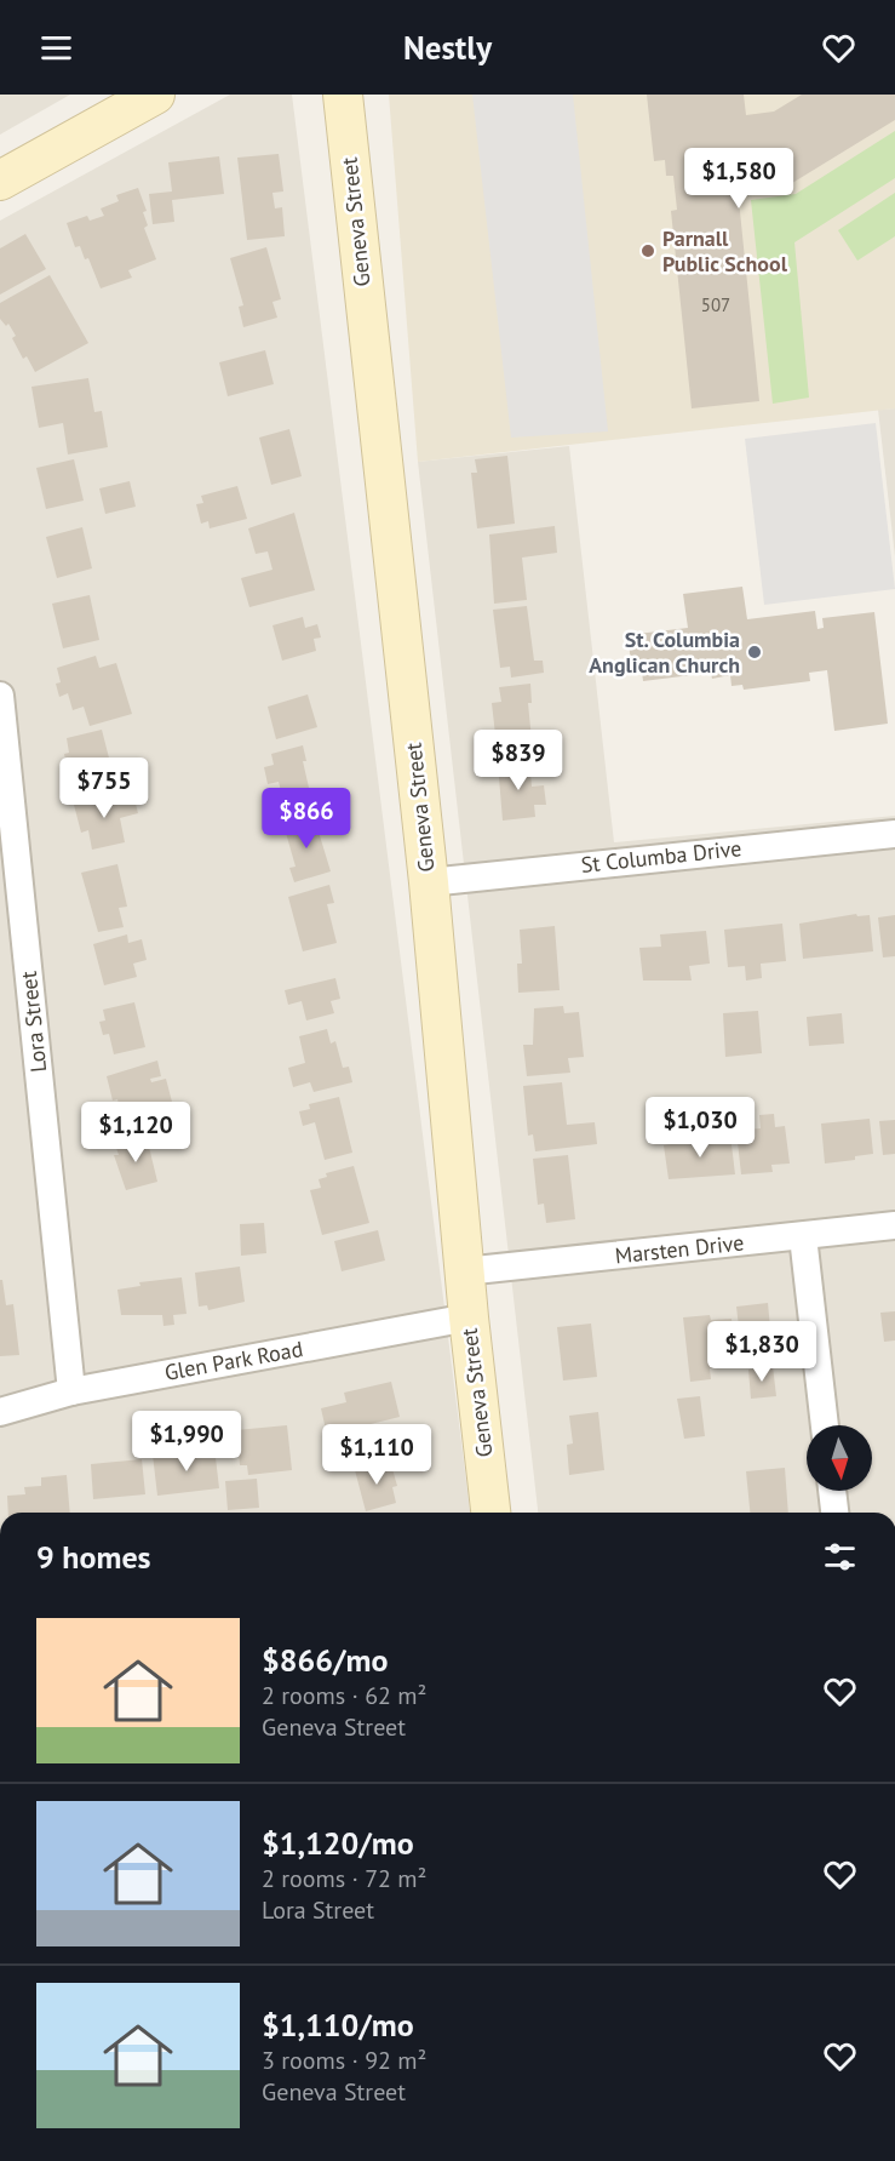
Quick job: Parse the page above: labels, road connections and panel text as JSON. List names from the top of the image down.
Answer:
{
  "streets": {
    "main road": ["Geneva Street"],
    "street": [
      "St Columba Drive",
      "Lora Street",
      "Marsten Drive",
      "Glen Park Road"
    ]
  },
  "crossings": [
    ["Geneva Street", "St Columba Drive"],
    ["Geneva Street", "Marsten Drive"],
    ["Geneva Street", "Glen Park Road"],
    ["Lora Street", "Glen Park Road"]
  ],
  "places": ["Parnall Public School", "St. Columbia Anglican Church"],
  "house_numbers": ["507"],
  "north": "bottom",
  "page": {
    "header": "Nestly",
    "price": [
      "$1,580",
      "$839",
      "$755",
      "$866",
      "$1,030",
      "$1,120",
      "$1,830",
      "$1,990",
      "$1,110"
    ],
    "heading": "9 homes",
    "list": [
      {
        "name": "$866/mo",
        "note": "2 rooms · 62 m² · Geneva Street"
      },
      {
        "name": "$1,120/mo",
        "note": "2 rooms · 72 m² · Lora Street"
      },
      {
        "name": "$1,110/mo",
        "note": "3 rooms · 92 m² · Geneva Street"
      }
    ]
  }
}
